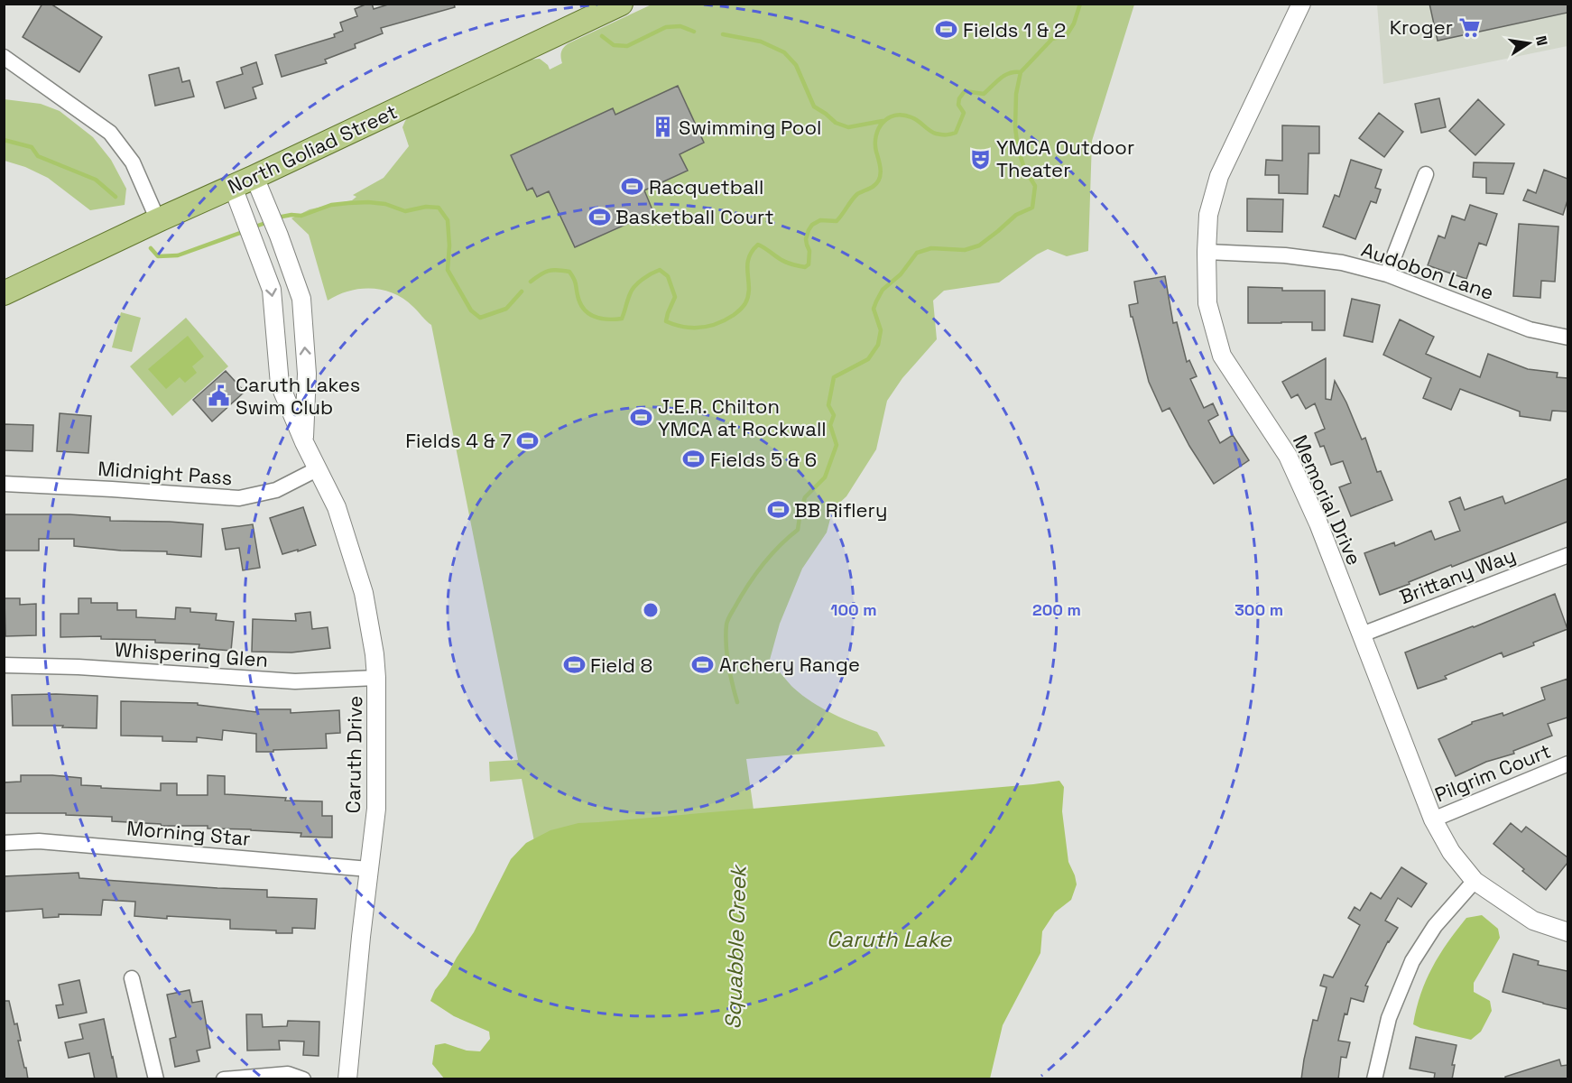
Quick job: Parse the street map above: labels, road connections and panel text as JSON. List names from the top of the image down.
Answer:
{
  "streets": {
    "main road": ["North Goliad Street"],
    "street": [
      "Audobon Lane",
      "Midnight Pass",
      "Memorial Drive",
      "Brittany Way",
      "Whispering Glen",
      "Caruth Drive",
      "Pilgrim Court",
      "Morning Star"
    ]
  },
  "crossings": [
    ["North Goliad Street", "Caruth Drive"],
    ["Audobon Lane", "Memorial Drive"],
    ["Midnight Pass", "Caruth Drive"],
    ["Memorial Drive", "Brittany Way"],
    ["Memorial Drive", "Pilgrim Court"],
    ["Whispering Glen", "Caruth Drive"],
    ["Caruth Drive", "Morning Star"]
  ],
  "water": ["Caruth Lake", "Squabble Creek"],
  "places": {
    "supermarket": ["Kroger"],
    "sports": [
      "Fields 1 & 2",
      "Racquetball",
      "Basketball Court",
      "J.E.R. Chilton YMCA at Rockwall",
      "Fields 4 & 7",
      "Fields 5 & 6",
      "BB Riflery",
      "Archery Range",
      "Field 8"
    ],
    "building": ["Swimming Pool"],
    "theatre": ["YMCA Outdoor Theater"],
    "public building": ["Caruth Lakes Swim Club"]
  },
  "north": "right",
  "rings": ["100 m", "200 m", "300 m"]
}
